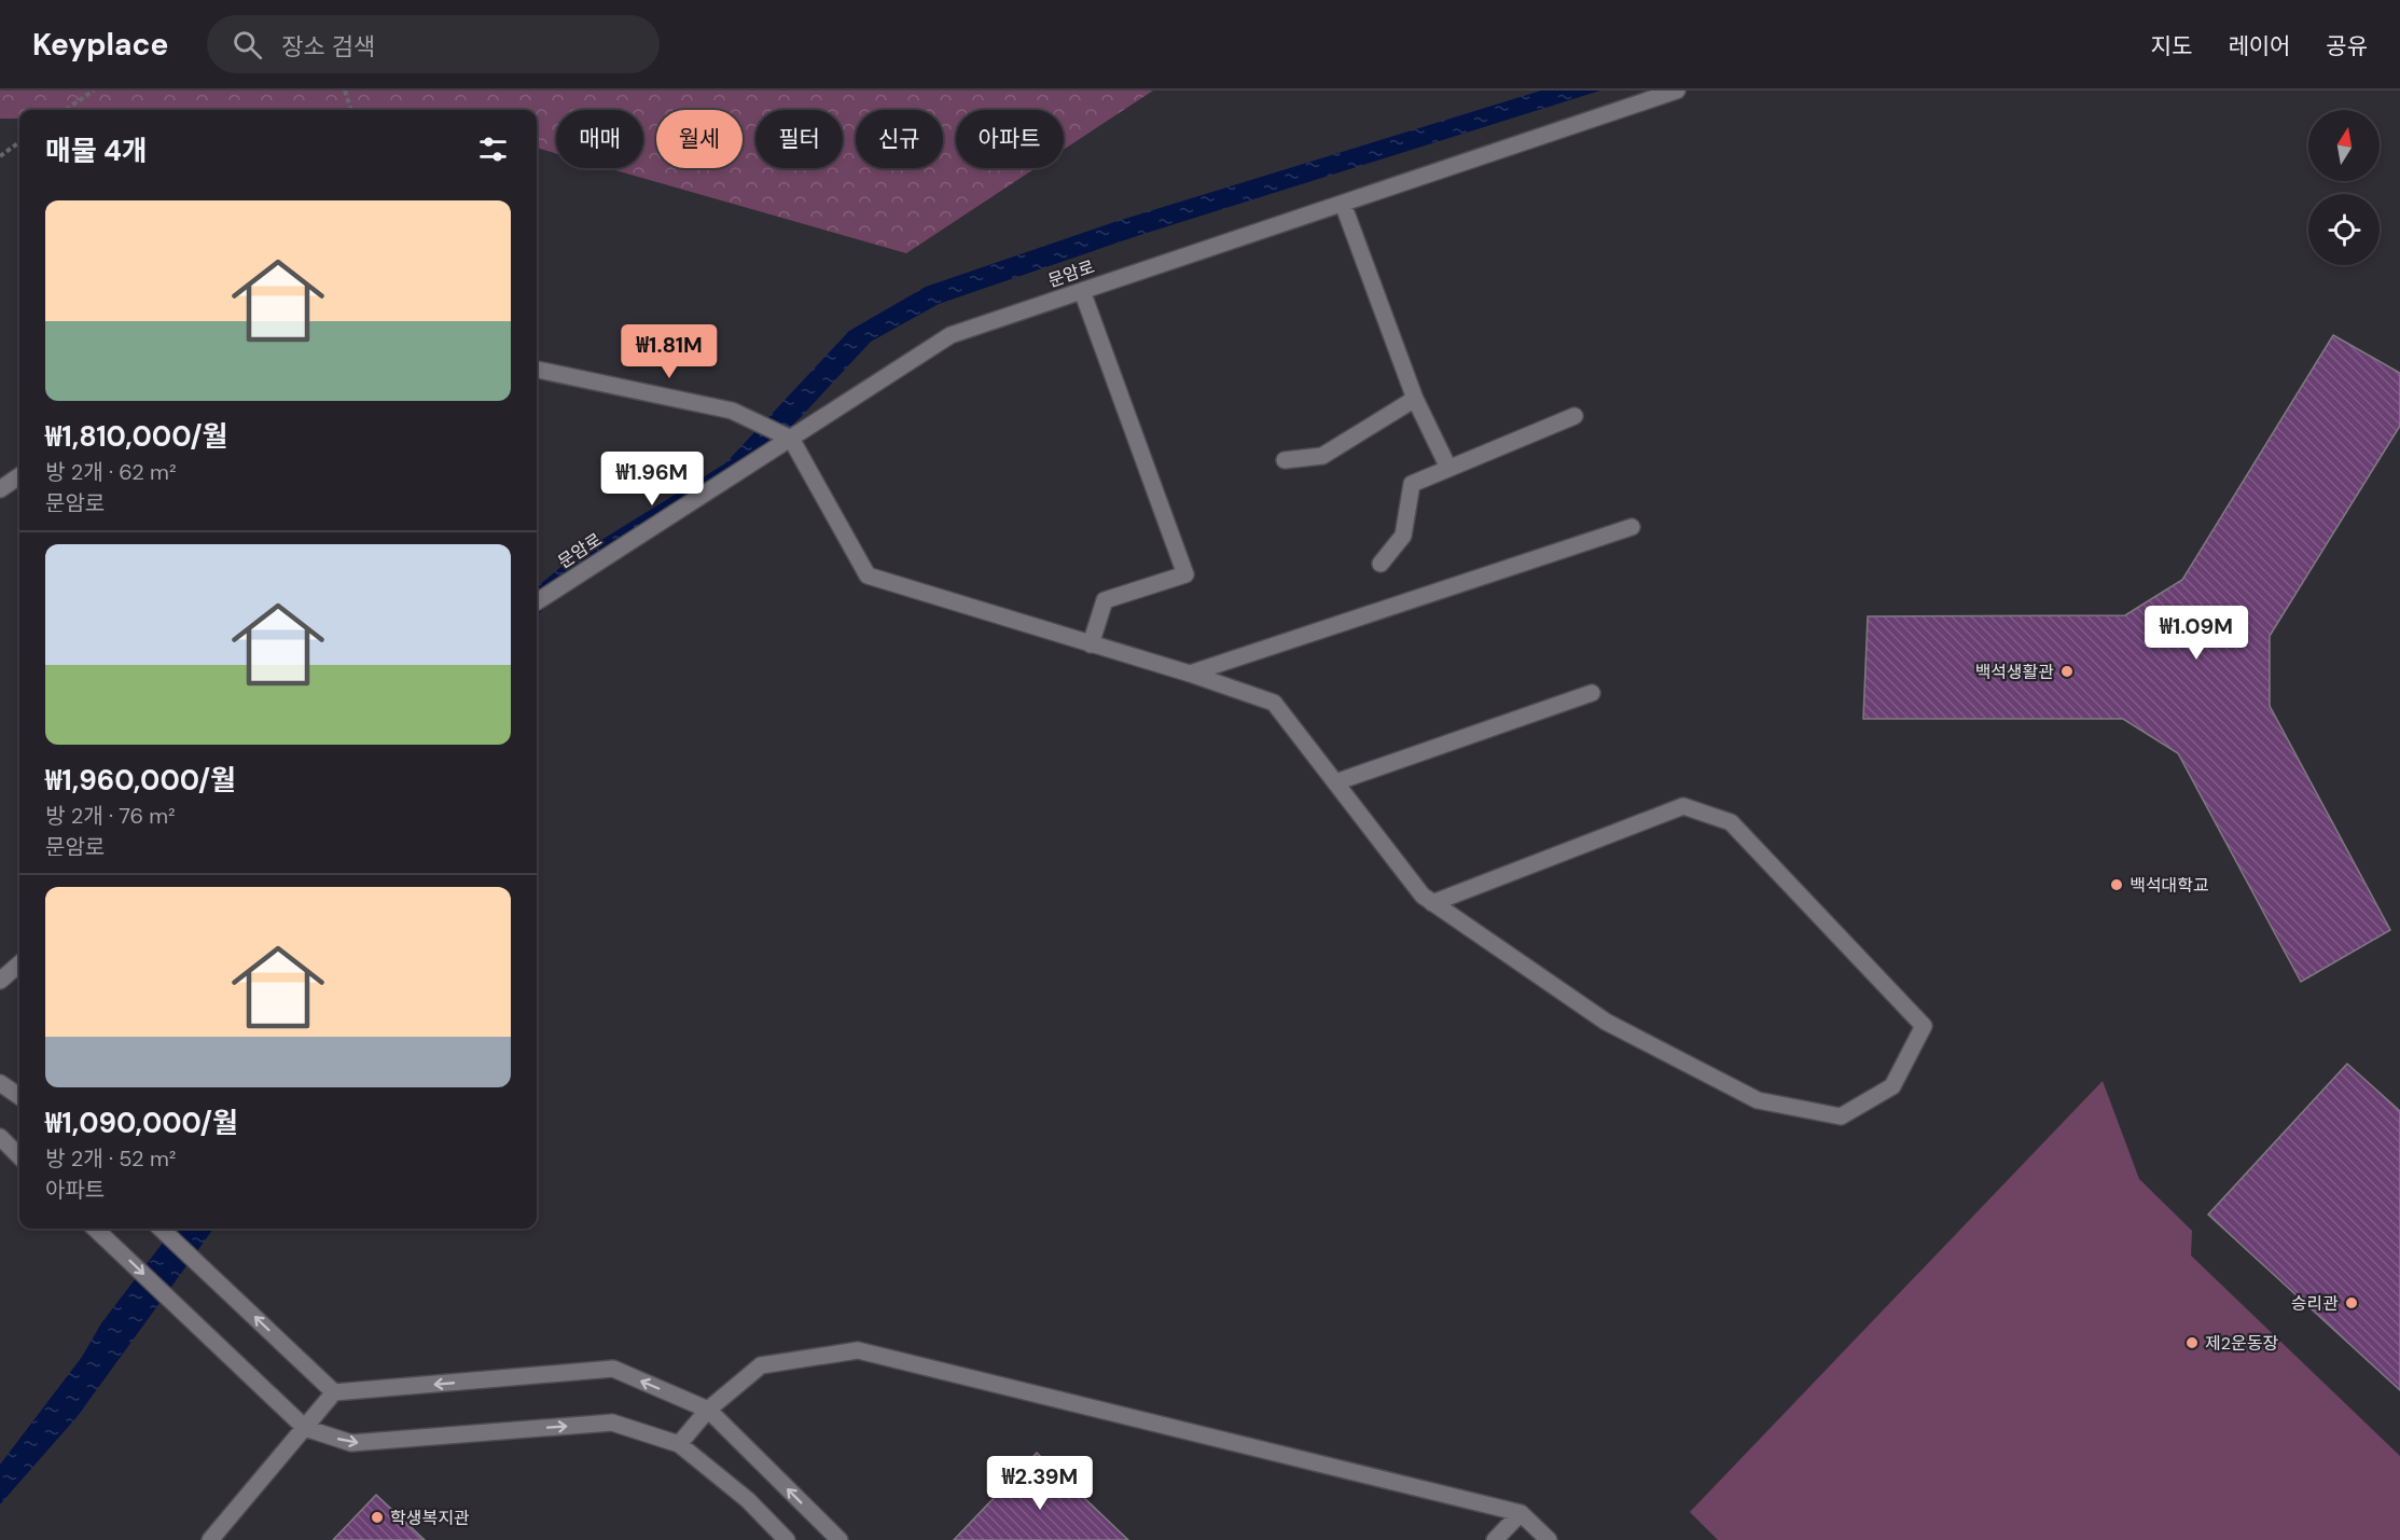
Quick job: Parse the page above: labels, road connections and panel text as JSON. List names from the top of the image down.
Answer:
{
  "streets": {
    "street": ["문암로"]
  },
  "places": [
    "백석생활관",
    "백석대학교",
    "승리관",
    "제2운동장",
    "학생복지관"
  ],
  "north": "top",
  "page": {
    "header": "Keyplace",
    "search": "장소 검색",
    "nav": ["지도", "레이어", "공유"],
    "chip": [
      "매매",
      "월세",
      "필터",
      "신규",
      "아파트"
    ],
    "heading": "매물 4개",
    "list": [
      {
        "name": "₩1,810,000/월",
        "note": "방 2개 · 62 m² · 문암로"
      },
      {
        "name": "₩1,960,000/월",
        "note": "방 2개 · 76 m² · 문암로"
      },
      {
        "name": "₩1,090,000/월",
        "note": "방 2개 · 52 m² · 아파트"
      }
    ],
    "price": [
      "₩1.81M",
      "₩1.96M",
      "₩1.09M",
      "₩2.39M"
    ]
  }
}
